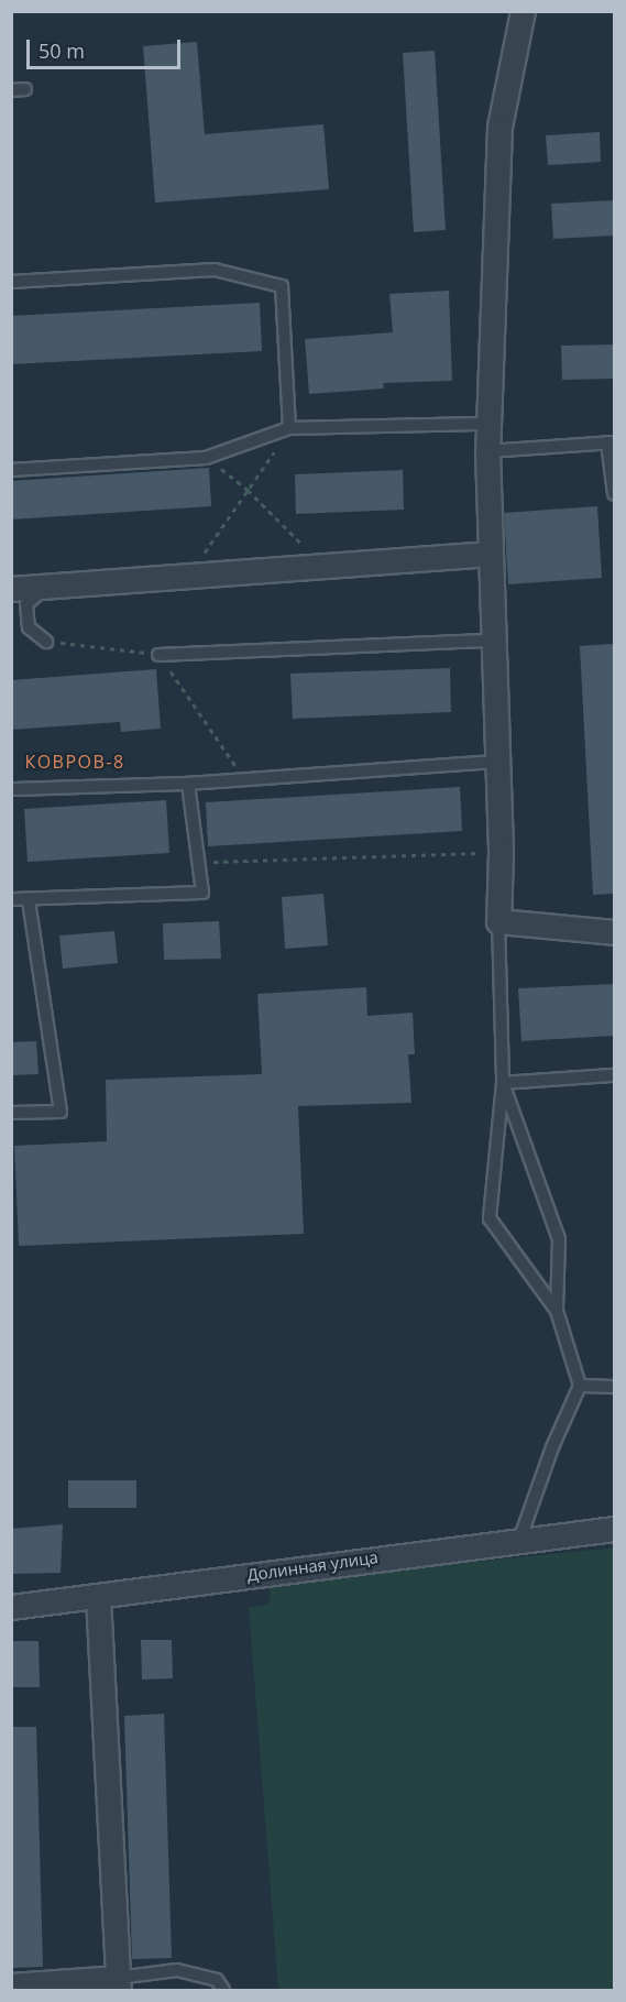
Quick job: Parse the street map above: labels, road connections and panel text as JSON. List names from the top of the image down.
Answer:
{
  "streets": {
    "street": ["Долинная улица"]
  },
  "districts": ["КОВРОВ-8"],
  "scale_bar": "50 m"
}
